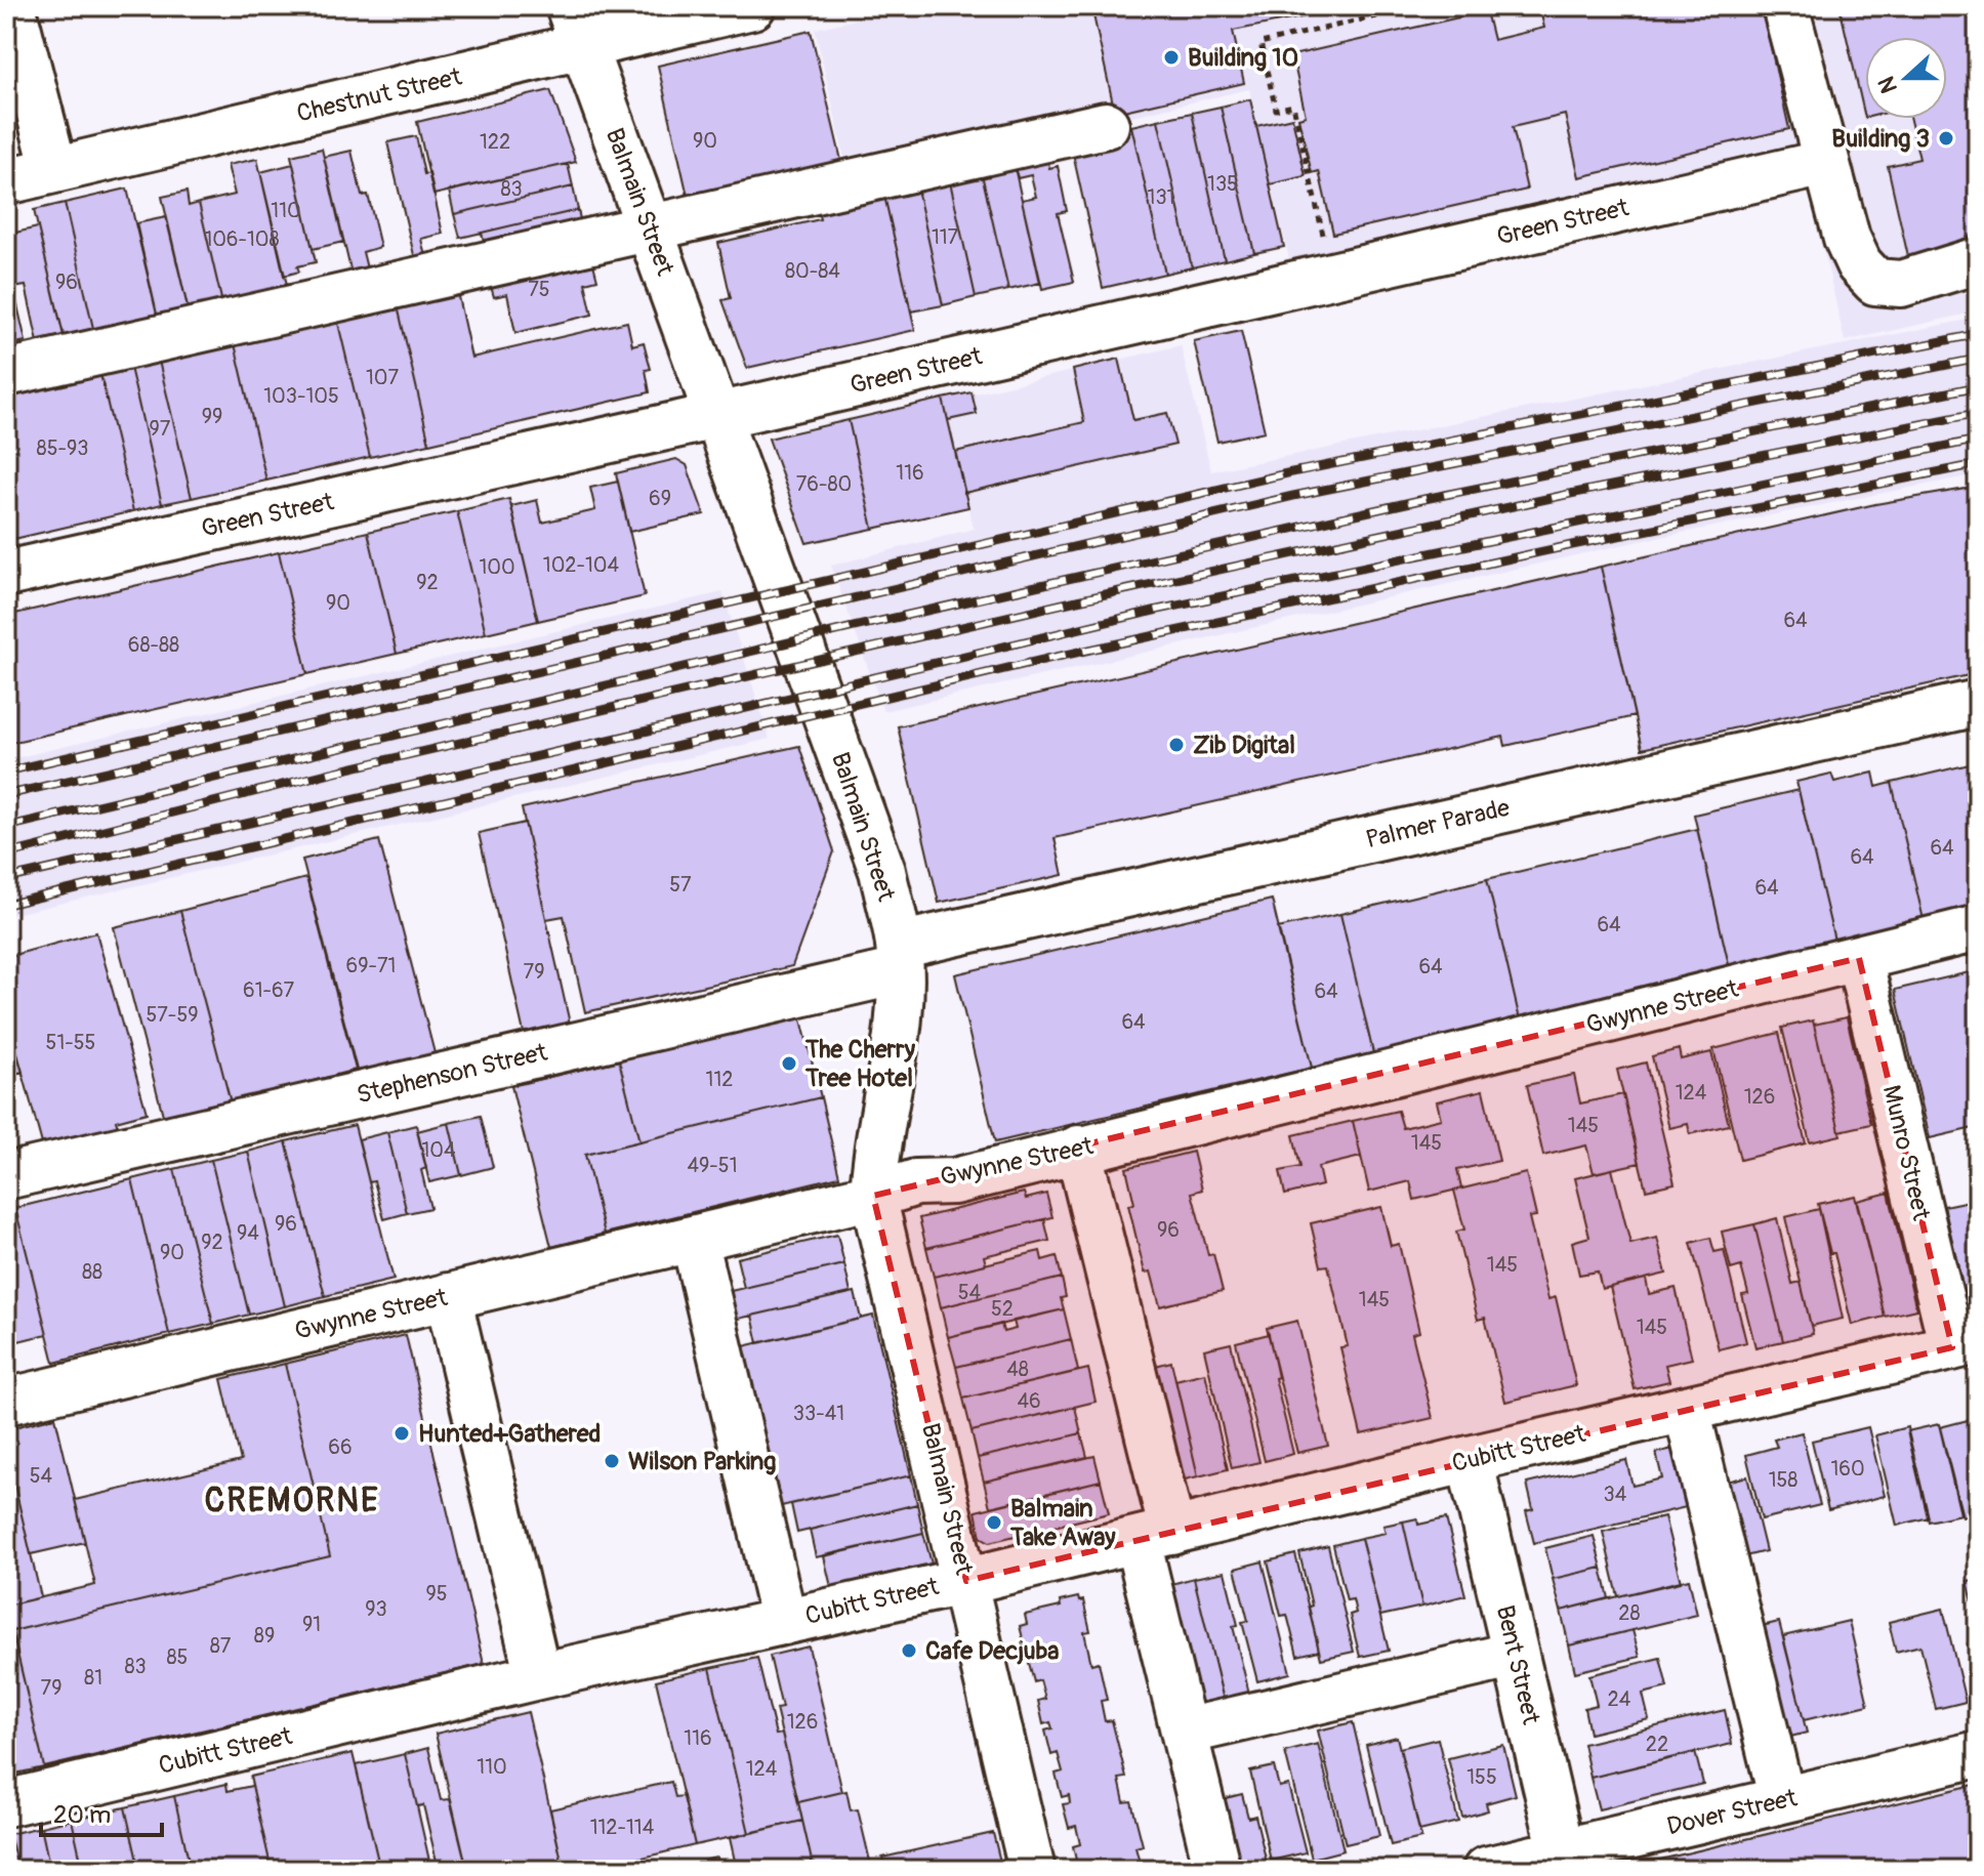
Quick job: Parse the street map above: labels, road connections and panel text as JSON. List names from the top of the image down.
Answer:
{
  "streets": {
    "street": [
      "Chestnut Street",
      "Balmain Street",
      "Green Street",
      "Palmer Parade",
      "Gwynne Street",
      "Stephenson Street",
      "Munro Street",
      "Cubitt Street",
      "Bent Street",
      "Dover Street"
    ]
  },
  "crossings": [
    ["Chestnut Street", "Balmain Street"],
    ["Balmain Street", "Green Street"],
    ["Balmain Street", "Palmer Parade"],
    ["Balmain Street", "Gwynne Street"],
    ["Balmain Street", "Stephenson Street"],
    ["Balmain Street", "Cubitt Street"],
    ["Palmer Parade", "Stephenson Street"],
    ["Gwynne Street", "Munro Street"],
    ["Munro Street", "Cubitt Street"],
    ["Cubitt Street", "Bent Street"],
    ["Bent Street", "Dover Street"]
  ],
  "districts": ["CREMORNE"],
  "places": [
    "Building 10",
    "Building 3",
    "Zib Digital",
    "The Cherry Tree Hotel",
    "Hunted+Gathered",
    "Wilson Parking",
    "Balmain Take Away",
    "Cafe Decjuba"
  ],
  "house_numbers": [
    "90",
    "122",
    "135",
    "83",
    "131",
    "110",
    "117",
    "106-108",
    "80-84",
    "96",
    "75",
    "107",
    "103-105",
    "99",
    "97",
    "85-93",
    "116",
    "76-80",
    "69",
    "102-104",
    "100",
    "92",
    "90",
    "64",
    "68-88",
    "64",
    "64",
    "57",
    "64",
    "64",
    "69-71",
    "64",
    "79",
    "61-67",
    "64",
    "57-59",
    "64",
    "51-55",
    "112",
    "124",
    "126",
    "145",
    "145",
    "104",
    "49-51",
    "96",
    "96",
    "94",
    "92",
    "90",
    "145",
    "88",
    "54",
    "145",
    "52",
    "145",
    "48",
    "46",
    "33-41",
    "66",
    "160",
    "54",
    "158",
    "34",
    "95",
    "93",
    "28",
    "91",
    "89",
    "87",
    "85",
    "83",
    "81",
    "79",
    "24",
    "126",
    "116",
    "22",
    "110",
    "124",
    "155",
    "112-114"
  ],
  "scale_bar": "20 m",
  "north": "left"
}
